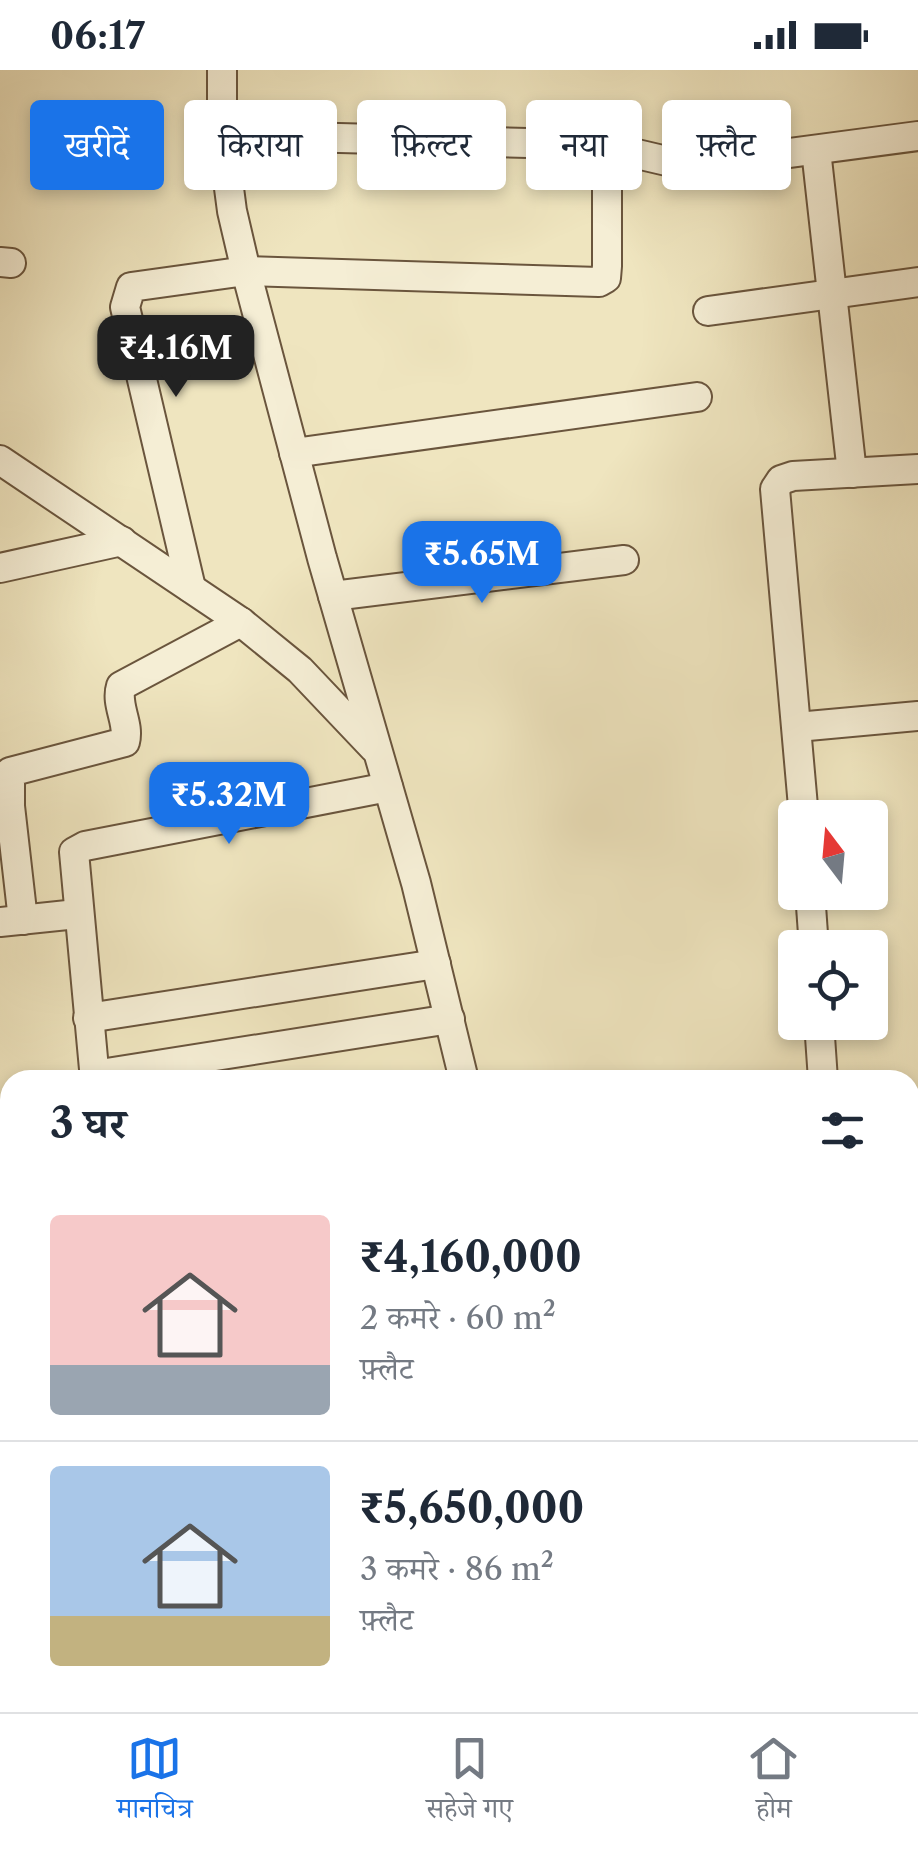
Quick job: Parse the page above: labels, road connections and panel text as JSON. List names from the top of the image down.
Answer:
{
  "north": "top",
  "page": {
    "status": "06:17",
    "chip": [
      "खरीदें",
      "किराया",
      "फ़िल्टर",
      "नया",
      "फ़्लैट"
    ],
    "price": ["₹4.16M", "₹5.65M", "₹5.32M"],
    "heading": "3 घर",
    "list": [
      {
        "name": "₹4,160,000",
        "note": "2 कमरे · 60 m² · फ़्लैट"
      },
      {
        "name": "₹5,650,000",
        "note": "3 कमरे · 86 m² · फ़्लैट"
      }
    ],
    "tabs": ["मानचित्र", "सहेजे गए", "होम"]
  }
}
